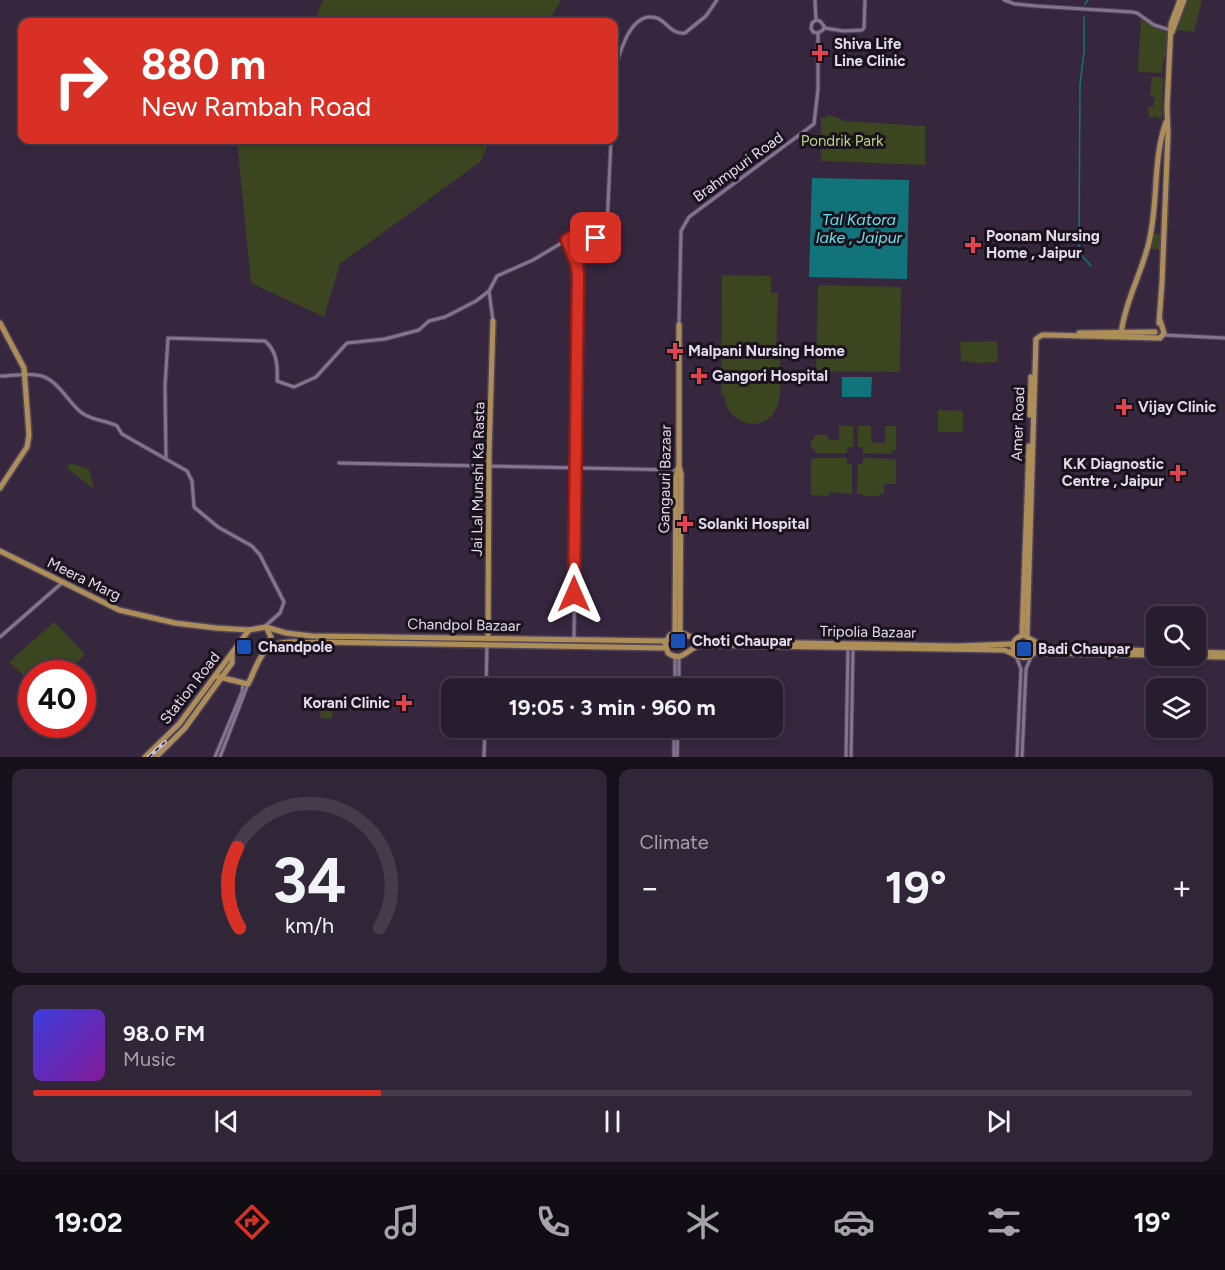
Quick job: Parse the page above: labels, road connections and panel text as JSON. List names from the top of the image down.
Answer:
{
  "streets": {
    "main road": [
      "Amer Road",
      "Jai Lal Munshi Ka Rasta",
      "Gangauri Bazaar",
      "Meera Marg",
      "Chandpol Bazaar",
      "Tripolia Bazaar",
      "Station Road"
    ],
    "street": ["Brahmpuri Road"]
  },
  "crossings": [
    ["Brahmpuri Road", "Gangauri Bazaar"],
    ["Amer Road", "Tripolia Bazaar"],
    ["Jai Lal Munshi Ka Rasta", "Chandpol Bazaar"],
    ["Gangauri Bazaar", "Chandpol Bazaar"],
    ["Gangauri Bazaar", "Tripolia Bazaar"],
    ["Meera Marg", "Chandpol Bazaar"],
    ["Meera Marg", "Station Road"],
    ["Chandpol Bazaar", "Tripolia Bazaar"]
  ],
  "water": ["Tal Katora lake , Jaipur"],
  "parks": ["Pondrik Park"],
  "places": {
    "health": [
      "Shiva Life Line Clinic",
      "Poonam Nursing Home , Jaipur",
      "Malpani Nursing Home",
      "Gangori Hospital",
      "Vijay Clinic",
      "K.K Diagnostic Centre , Jaipur",
      "Solanki Hospital",
      "Korani Clinic"
    ],
    "transit": ["Choti Chaupar", "Chandpole", "Badi Chaupar"]
  },
  "page": {
    "turn": ["880 m", "New Rambah Road"],
    "limit": "40",
    "trip": "19:05 · 3 min · 960 m",
    "tile": "Climate",
    "heat": ["−", "19°", "+"],
    "song": ["98.0 FM", "Music"],
    "tabs": ["19:02", "19°"],
    "gauge": ["34", "km/h"]
  }
}
